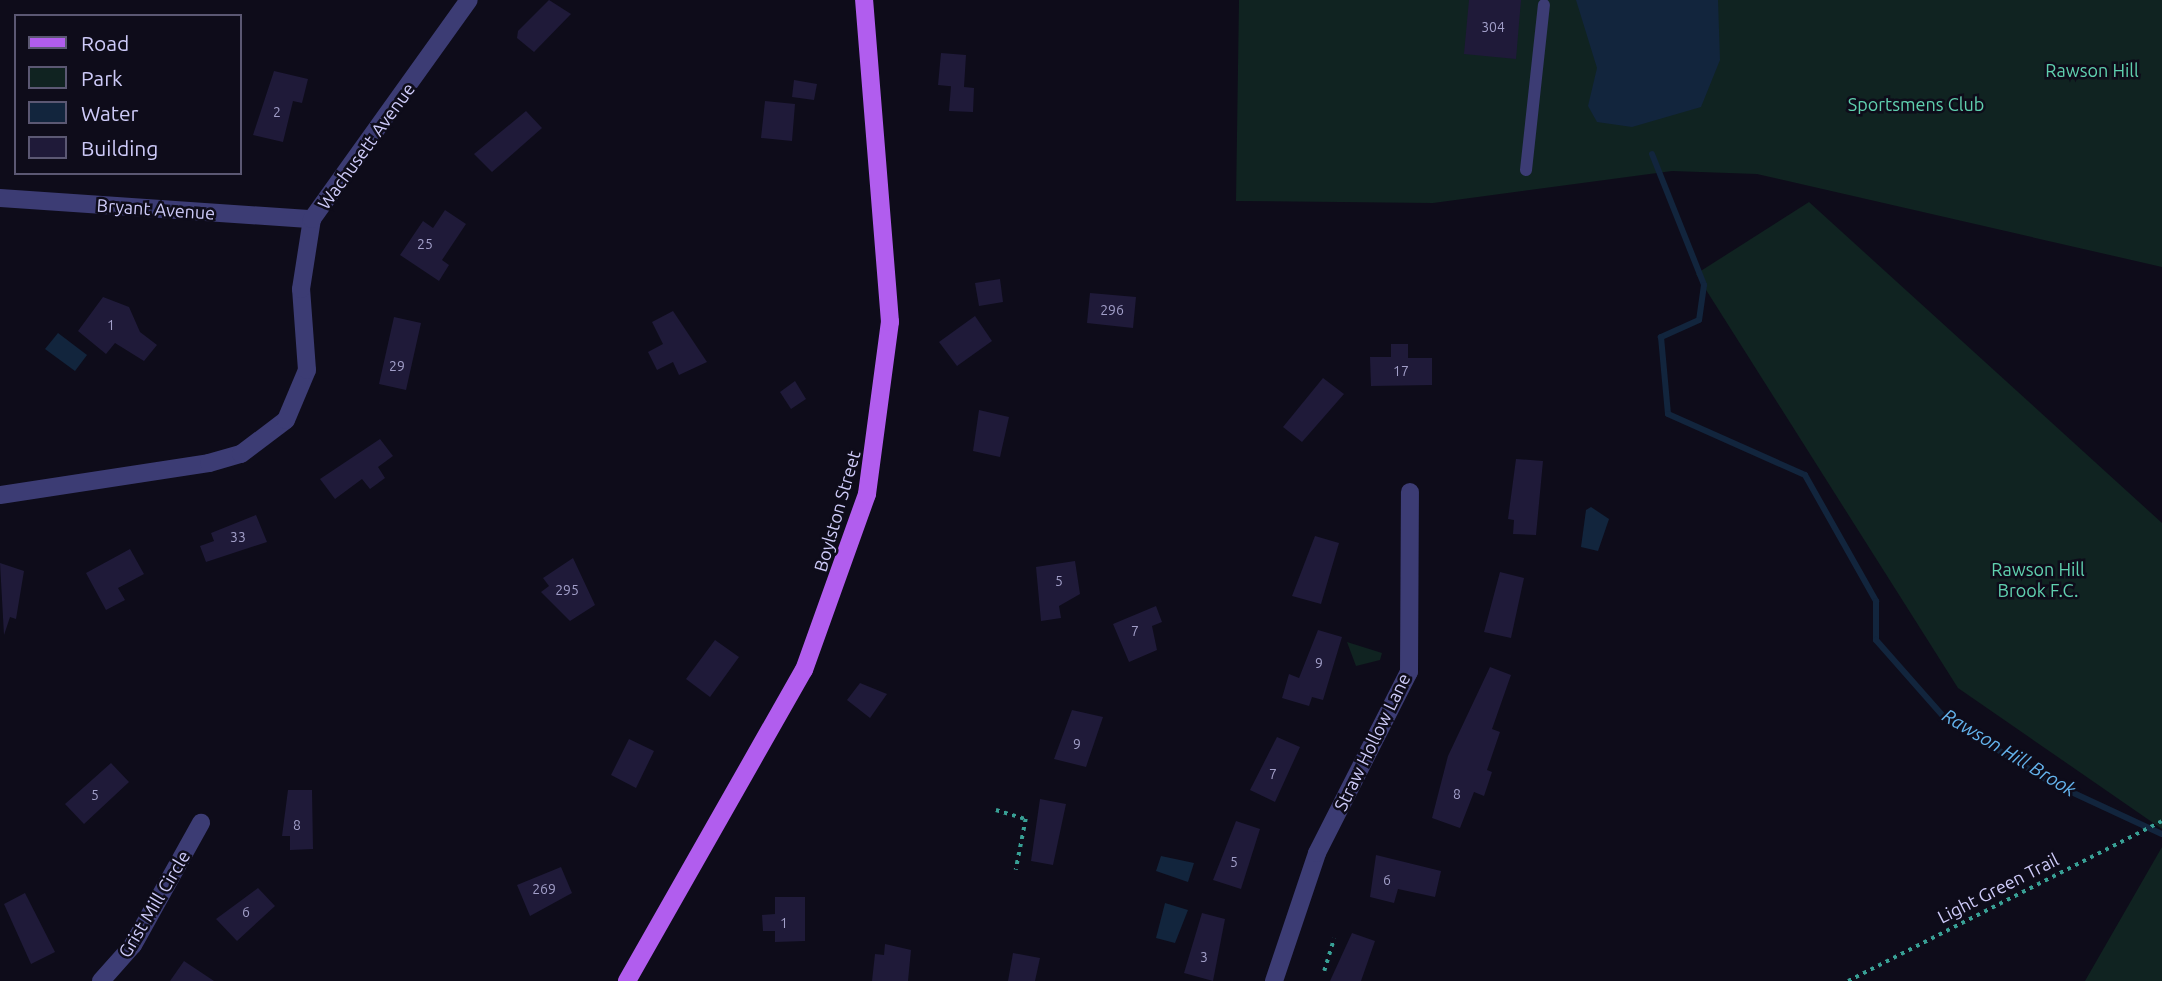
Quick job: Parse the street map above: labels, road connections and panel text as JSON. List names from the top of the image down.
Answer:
{
  "streets": {
    "main road": ["Boylston Street"],
    "street": [
      "Wachusett Avenue",
      "Bryant Avenue",
      "Straw Hollow Lane",
      "Grist Mill Circle"
    ],
    "path": ["Light Green Trail"]
  },
  "crossings": [
    ["Wachusett Avenue", "Bryant Avenue"]
  ],
  "water": ["Rawson Hill Brook"],
  "parks": ["Rawson Hill", "Sportsmens Club", "Rawson Hill Brook F.C."],
  "house_numbers": [
    "304",
    "2",
    "25",
    "296",
    "1",
    "29",
    "17",
    "33",
    "5",
    "295",
    "7",
    "9",
    "9",
    "7",
    "8",
    "5",
    "8",
    "5",
    "6",
    "269",
    "6",
    "1",
    "3"
  ],
  "legend": [
    "Road",
    "Park",
    "Water",
    "Building"
  ]
}
